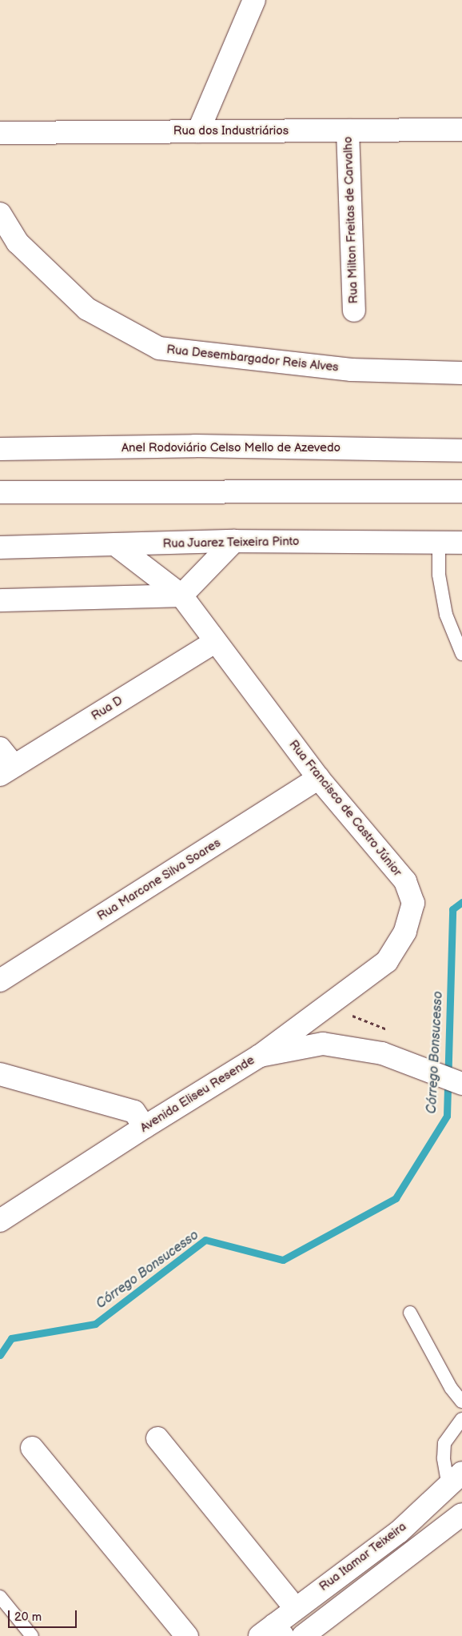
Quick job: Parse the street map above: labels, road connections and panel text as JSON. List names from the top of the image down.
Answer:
{
  "streets": {
    "main road": [
      "Rua dos Industriários",
      "Rua Milton Freitas de Carvalho",
      "Rua Desembargador Reis Alves",
      "Anel Rodoviário Celso Mello de Azevedo",
      "Rua Juarez Teixeira Pinto",
      "Rua D",
      "Rua Francisco de Castro Júnior",
      "Rua Marcone Silva Soares",
      "Avenida Eliseu Resende",
      "Rua Itamar Teixeira"
    ]
  },
  "crossings": [
    ["Rua dos Industriários", "Rua Milton Freitas de Carvalho"],
    ["Rua Juarez Teixeira Pinto", "Rua Francisco de Castro Júnior"],
    ["Rua D", "Rua Francisco de Castro Júnior"],
    ["Rua Francisco de Castro Júnior", "Rua Marcone Silva Soares"],
    ["Rua Francisco de Castro Júnior", "Avenida Eliseu Resende"]
  ],
  "water": ["Córrego Bonsucesso"],
  "scale_bar": "20 m"
}
